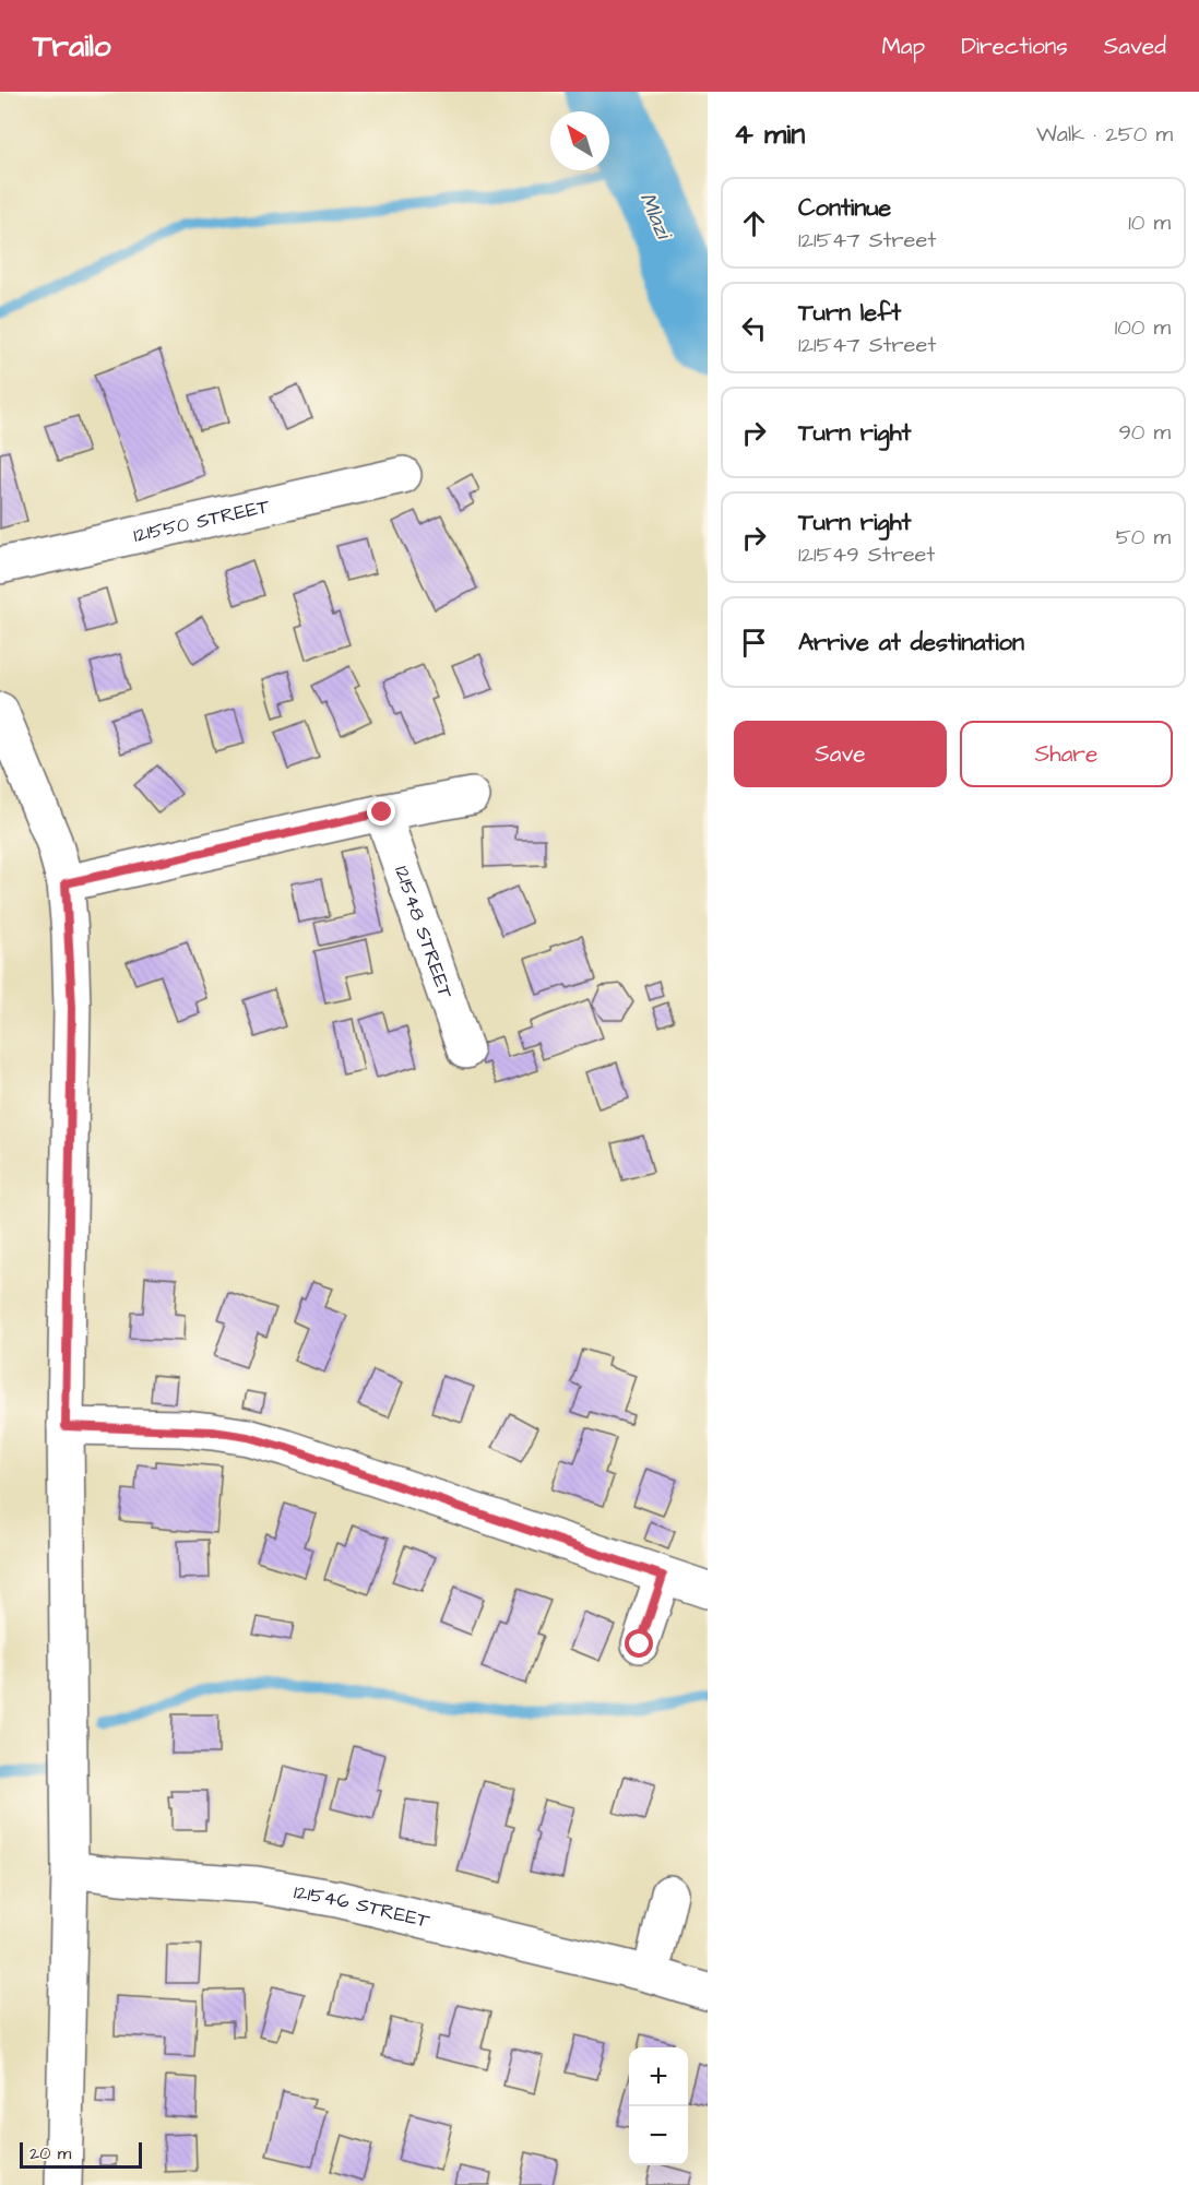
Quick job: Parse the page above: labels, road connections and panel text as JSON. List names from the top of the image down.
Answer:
{
  "streets": {
    "street": ["121550 STREET", "121548 STREET", "121546 STREET"]
  },
  "water": ["Mlazi"],
  "scale_bar": "20 m",
  "north": "top left",
  "page": {
    "header": "Trailo",
    "nav": ["Map", "Directions", "Saved"],
    "heading": ["4 min", "Walk · 250 m"],
    "list": [
      ["Continue", "121547 Street", "10 m"],
      ["Turn left", "121547 Street", "100 m"],
      ["Turn right", "90 m"],
      ["Turn right", "121549 Street", "50 m"],
      "Arrive at destination"
    ],
    "buttons": ["Save", "Share"],
    "map_buttons": ["+", "−"],
    "scale": "20 m"
  }
}
